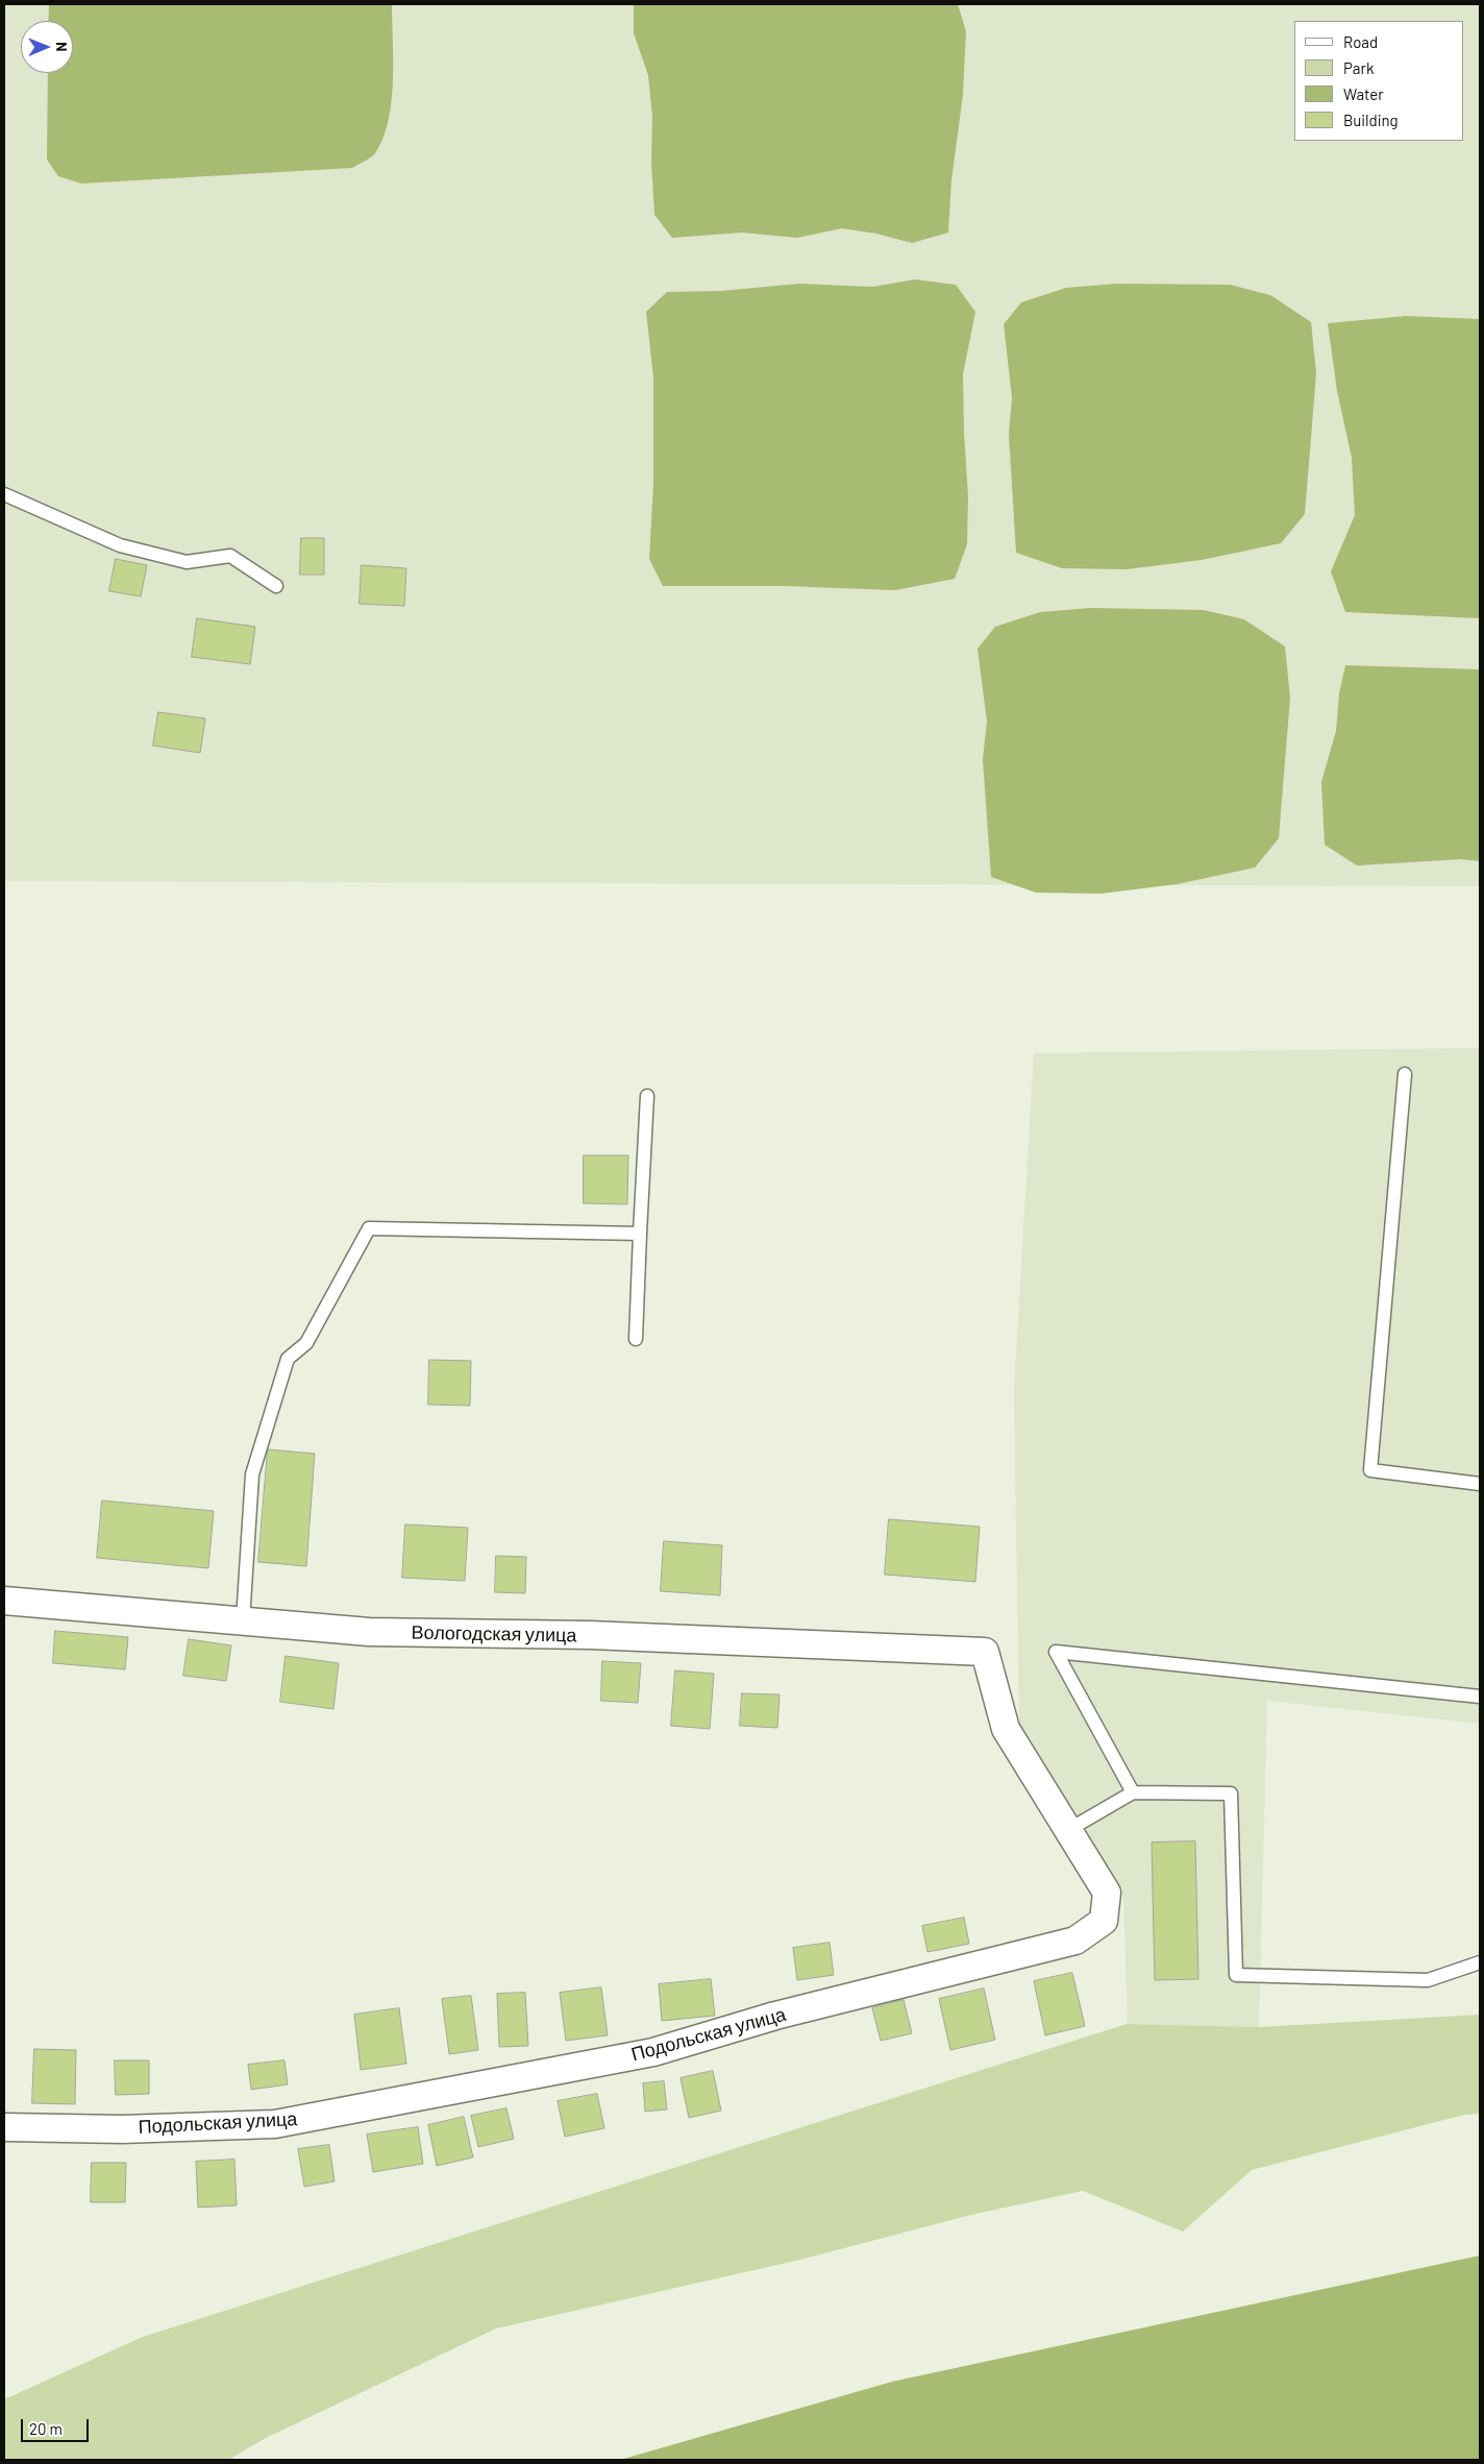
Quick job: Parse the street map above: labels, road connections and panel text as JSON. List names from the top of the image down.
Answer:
{
  "streets": {
    "street": ["Вологодская улица", "Подольская улица"]
  },
  "crossings": [
    ["Вологодская улица", "Подольская улица"]
  ],
  "legend": [
    "Road",
    "Park",
    "Water",
    "Building"
  ],
  "scale_bar": "20 m",
  "north": "right"
}
